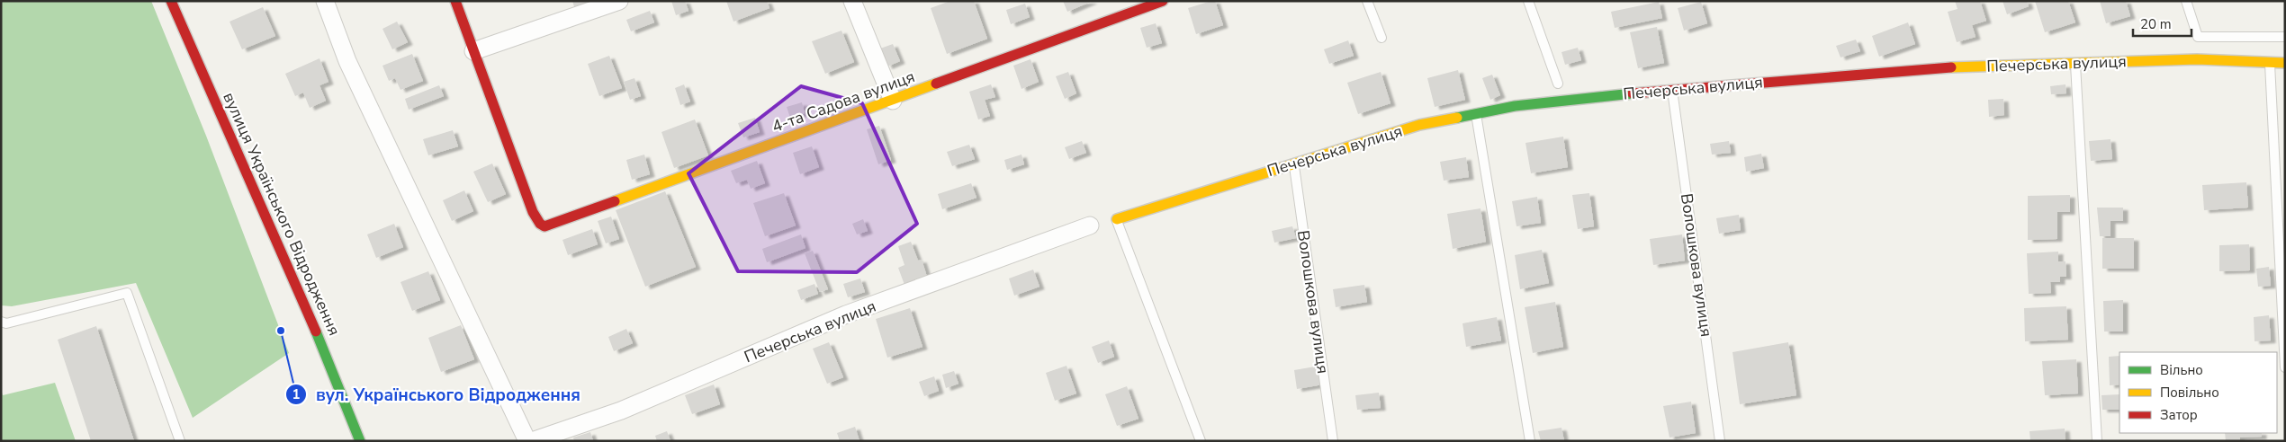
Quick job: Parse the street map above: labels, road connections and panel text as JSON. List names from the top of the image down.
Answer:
{
  "streets": {
    "street": ["Печерська вулиця", "4-та Садова вулиця", "вулиця Українського Відродження"],
    "lane": ["Волошкова вулиця"]
  },
  "crossings": [
    ["Печерська вулиця", "Волошкова вулиця"]
  ],
  "places": ["вул. Українського Відродження"],
  "legend": ["Вільно", "Повільно", "Затор"],
  "scale_bar": "20 m"
}
